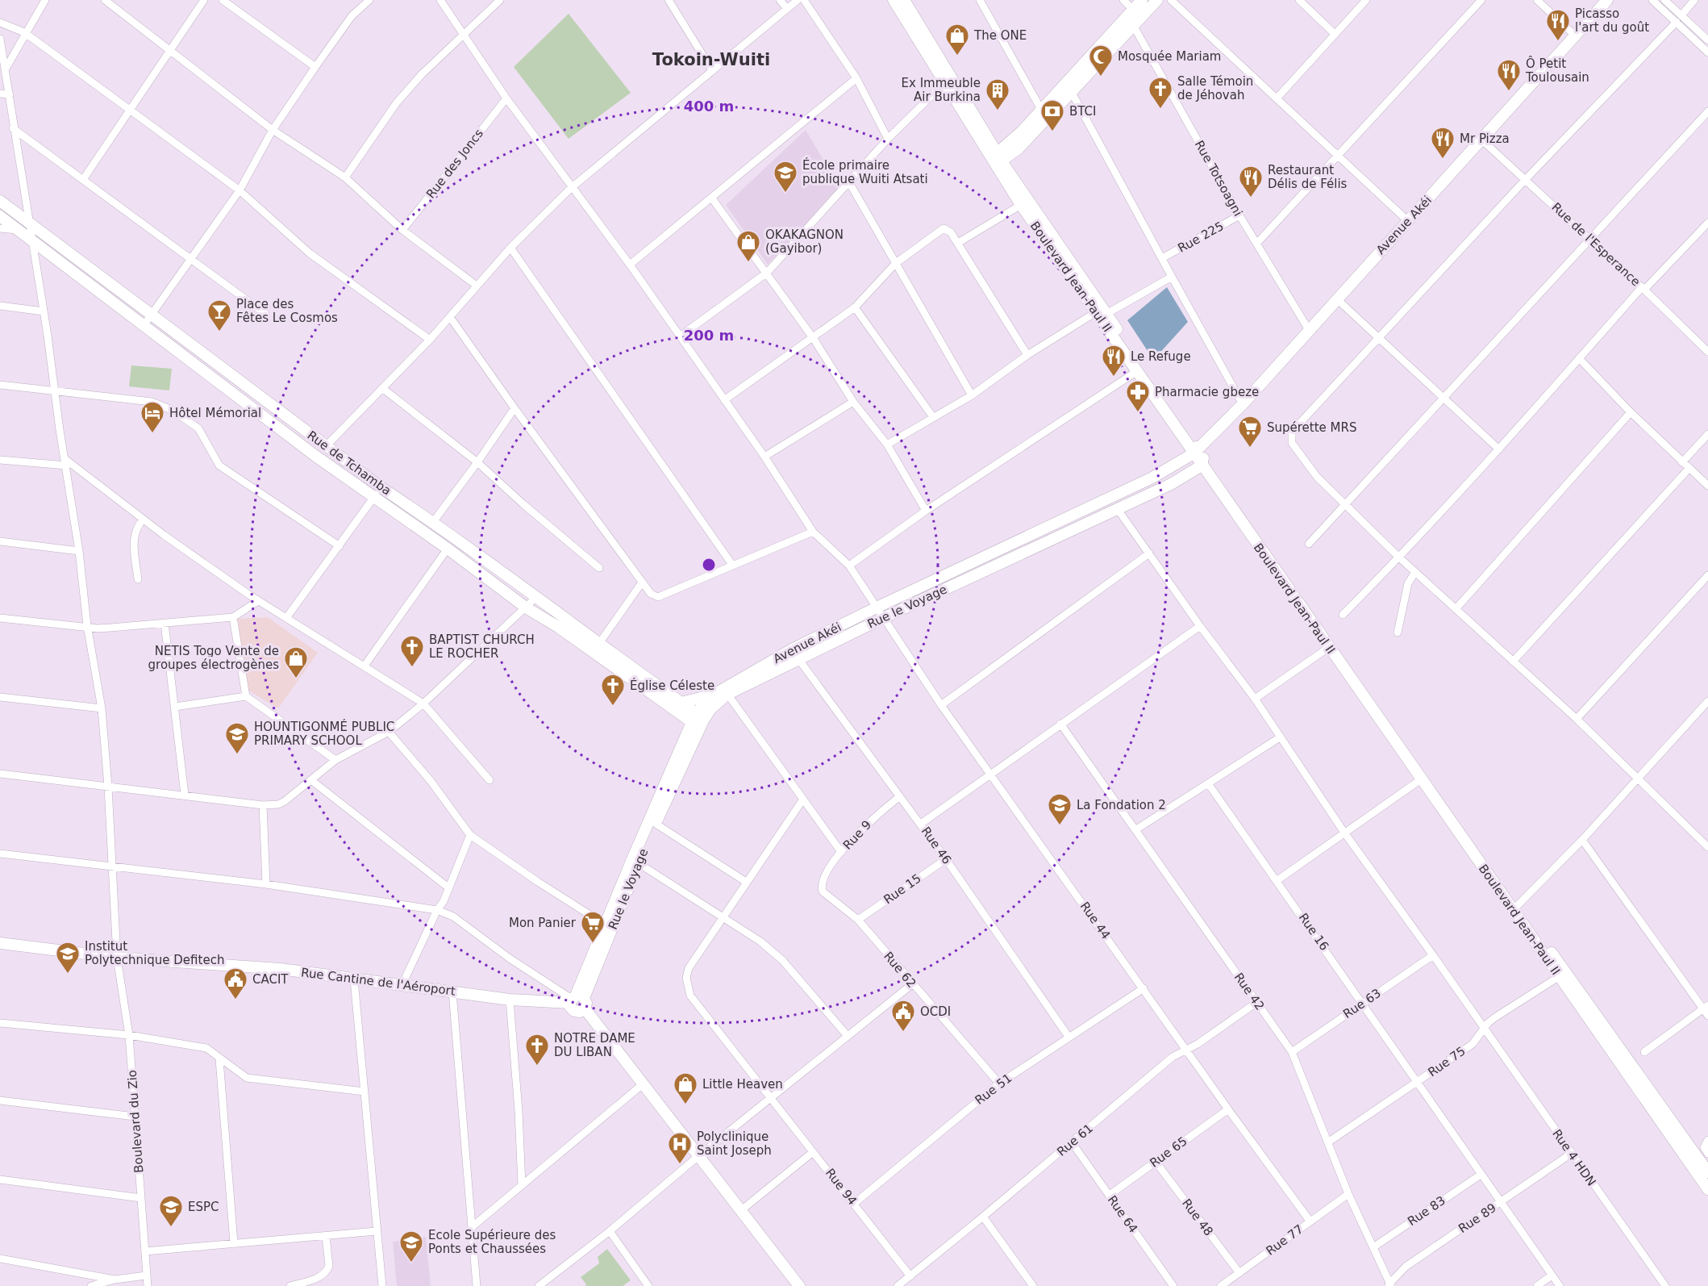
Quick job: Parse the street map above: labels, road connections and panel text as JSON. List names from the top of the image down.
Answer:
{
  "streets": {
    "main road": [
      "Avenue Akéi",
      "Boulevard Jean-Paul II",
      "Rue de Tchamba",
      "Rue le Voyage",
      "Rue Cantine de l'Aéroport"
    ],
    "street": [
      "Rue des Joncs",
      "Rue Totsoagni",
      "Rue 225",
      "Rue de l'Esperance",
      "Rue 9",
      "Rue 46",
      "Rue 15",
      "Rue 44",
      "Rue 16",
      "Rue 62",
      "Rue 42",
      "Rue 63",
      "Rue 75",
      "Rue 51",
      "Boulevard du Zio",
      "Rue 61",
      "Rue 65",
      "Rue 4 HDN",
      "Rue 94",
      "Rue 83",
      "Rue 64",
      "Rue 48",
      "Rue 89",
      "Rue 77"
    ]
  },
  "crossings": [
    ["Rue des Joncs", "Rue 44"],
    ["Rue Totsoagni", "Avenue Akéi"],
    ["Rue Totsoagni", "Rue 225"],
    ["Avenue Akéi", "Rue de l'Esperance"],
    ["Avenue Akéi", "Boulevard Jean-Paul II"],
    ["Avenue Akéi", "Rue le Voyage"],
    ["Avenue Akéi", "Rue 46"],
    ["Avenue Akéi", "Rue 44"],
    ["Boulevard Jean-Paul II", "Rue le Voyage"],
    ["Boulevard Jean-Paul II", "Rue 75"],
    ["Rue de Tchamba", "Rue le Voyage"],
    ["Rue de Tchamba", "Boulevard du Zio"],
    ["Rue le Voyage", "Rue 46"],
    ["Rue le Voyage", "Rue 44"],
    ["Rue le Voyage", "Rue Cantine de l'Aéroport"],
    ["Rue le Voyage", "Rue 4 HDN"],
    ["Rue 9", "Rue 46"],
    ["Rue 9", "Rue 62"],
    ["Rue 46", "Rue 15"],
    ["Rue 46", "Rue 51"],
    ["Rue 15", "Rue 62"],
    ["Rue 44", "Rue 51"],
    ["Rue 44", "Rue 61"],
    ["Rue 44", "Rue 65"],
    ["Rue 44", "Rue 77"],
    ["Rue 16", "Rue 63"],
    ["Rue 16", "Rue 75"],
    ["Rue 16", "Rue 83"],
    ["Rue 16", "Rue 89"],
    ["Rue 62", "Rue 51"],
    ["Rue Cantine de l'Aéroport", "Boulevard du Zio"],
    ["Rue 42", "Rue 63"],
    ["Rue 42", "Rue 75"],
    ["Rue 42", "Rue 61"],
    ["Rue 42", "Rue 83"],
    ["Rue 42", "Rue 89"],
    ["Rue 42", "Rue 77"],
    ["Rue 63", "Rue 4 HDN"],
    ["Rue 75", "Rue 4 HDN"],
    ["Rue 51", "Rue 94"],
    ["Rue 61", "Rue 94"],
    ["Rue 61", "Rue 64"],
    ["Rue 65", "Rue 64"],
    ["Rue 65", "Rue 48"],
    ["Rue 4 HDN", "Rue 89"],
    ["Rue 48", "Rue 77"]
  ],
  "districts": ["Tokoin-Wuiti"],
  "places": {
    "restaurant": [
      "Picasso l'art du goût",
      "Ô Petit Toulousain",
      "Mr Pizza",
      "Restaurant Délis de Félis",
      "Le Refuge"
    ],
    "shop": [
      "The ONE",
      "OKAKAGNON (Gayibor)",
      "NETIS Togo Vente de groupes électrogènes",
      "Little Heaven"
    ],
    "mosque": ["Mosquée Mariam"],
    "church": [
      "Salle Témoin de Jéhovah",
      "BAPTIST CHURCH LE ROCHER",
      "Église Céleste",
      "NOTRE DAME DU LIBAN"
    ],
    "building": ["Ex Immeuble Air Burkina"],
    "bank": ["BTCI"],
    "school or university": [
      "École primaire publique Wuiti Atsati",
      "HOUNTIGONMÉ PUBLIC PRIMARY SCHOOL",
      "La Fondation 2",
      "Institut Polytechnique Defitech",
      "ESPC",
      "Ecole Supérieure des Ponts et Chaussées"
    ],
    "bar": ["Place des Fêtes Le Cosmos"],
    "pharmacy": ["Pharmacie gbeze"],
    "hotel": ["Hôtel Mémorial"],
    "supermarket": ["Supérette MRS", "Mon Panier"],
    "public building": ["CACIT", "OCDI"],
    "hospital": ["Polyclinique Saint Joseph"]
  },
  "rings": ["400 m", "200 m"]
}
